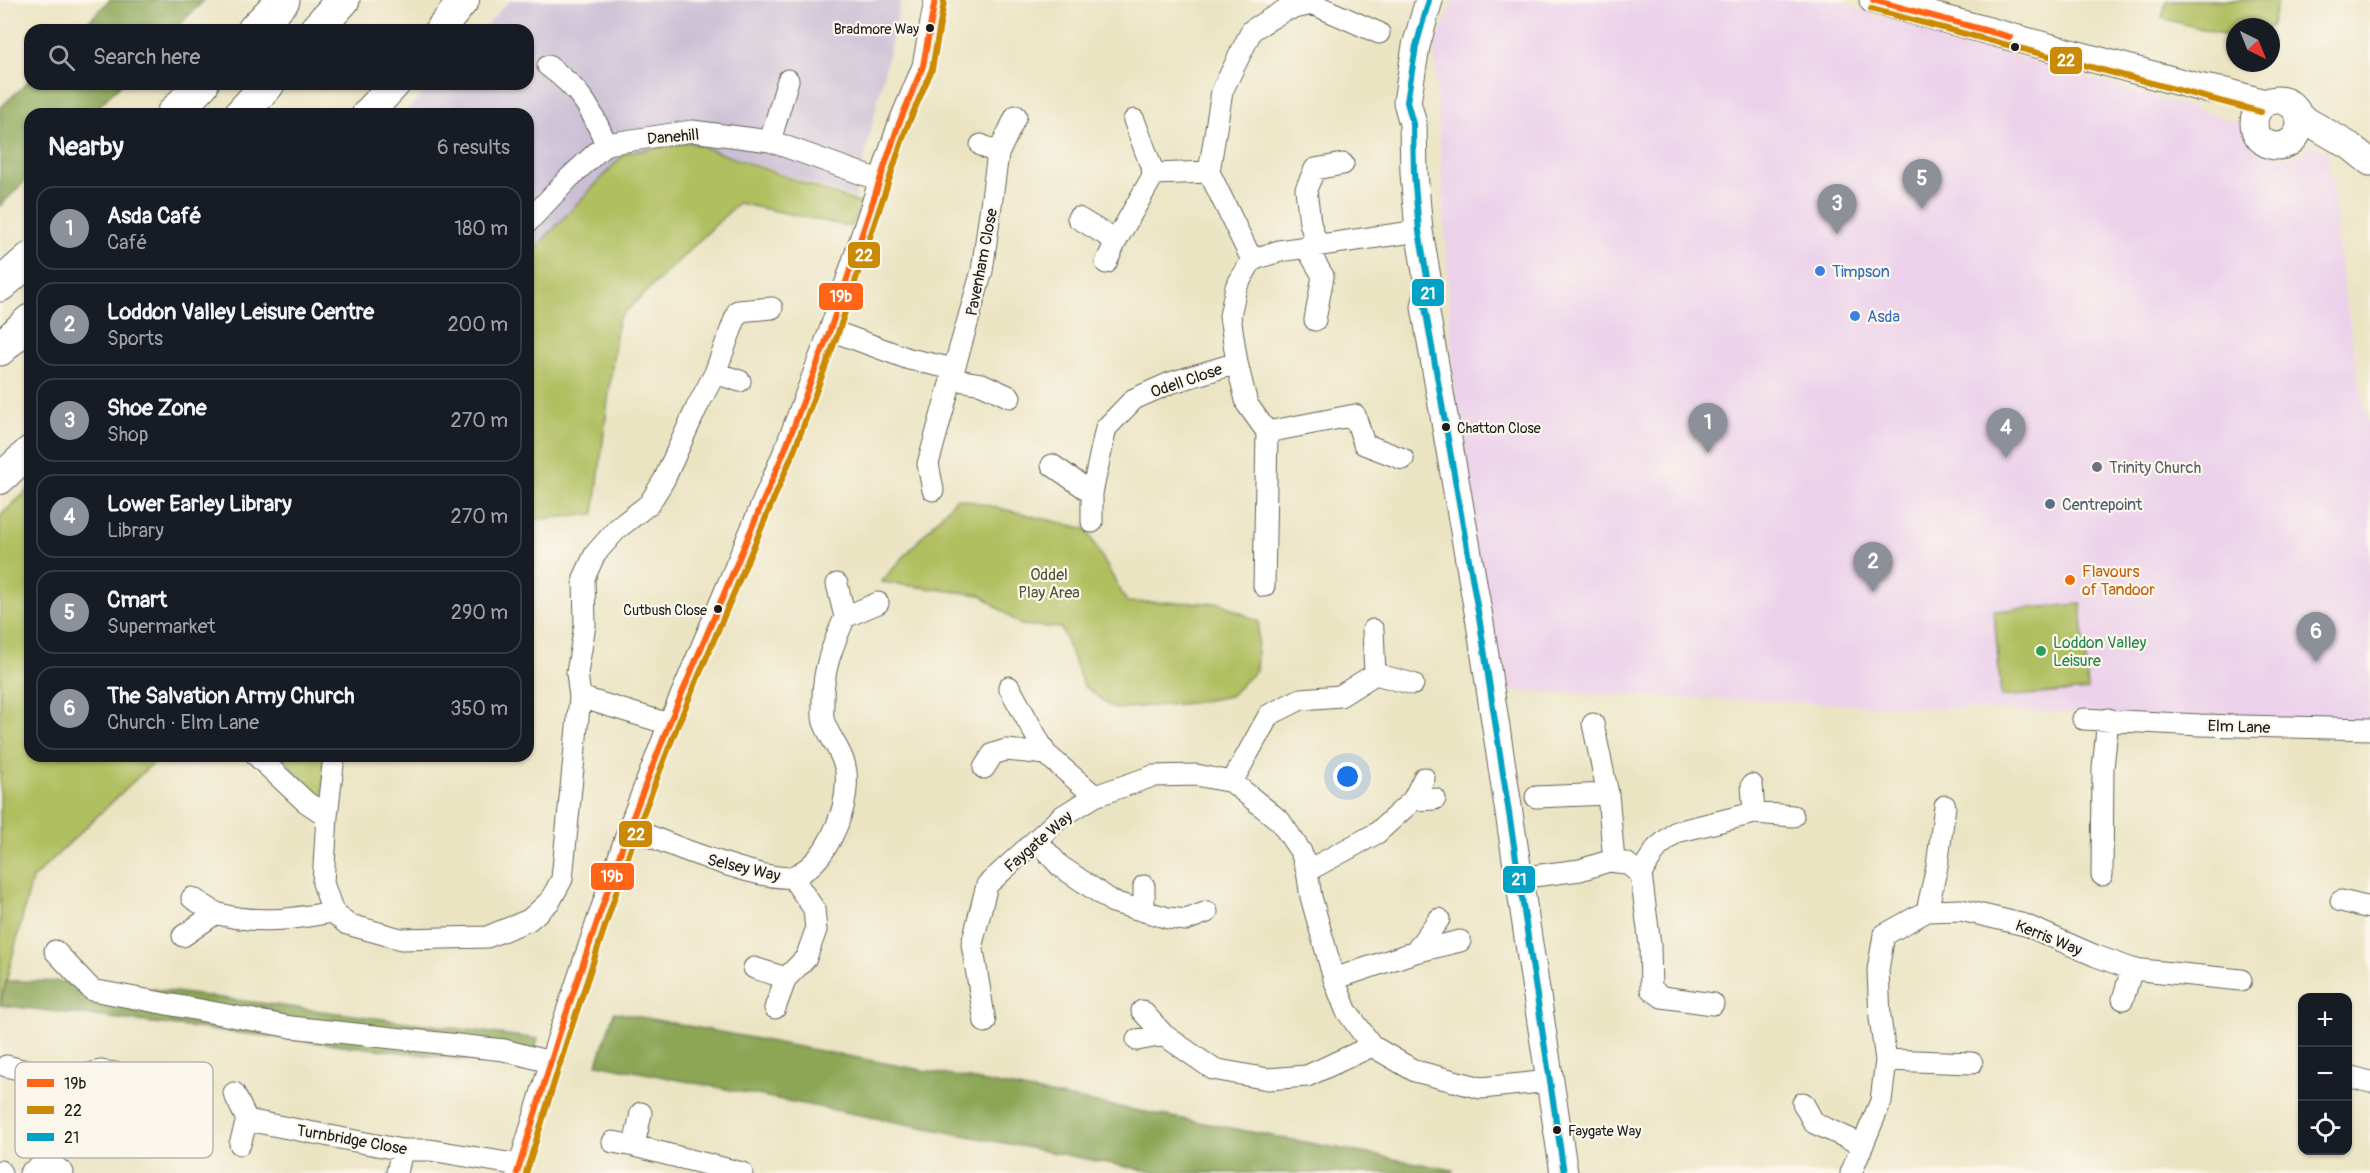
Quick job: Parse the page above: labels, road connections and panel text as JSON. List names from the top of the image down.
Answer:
{
  "streets": {
    "street": [
      "Danehill",
      "Pavenham Close",
      "Odell Close",
      "Elm Lane",
      "Faygate Way",
      "Selsey Way",
      "Kerris Way",
      "Turnbridge Close"
    ]
  },
  "parks": ["Oddel Play Area"],
  "places": [
    "Bradmore Way",
    "Timpson",
    "Asda",
    "Chatton Close",
    "Trinity Church",
    "Centrepoint",
    "Flavours of Tandoor",
    "Cutbush Close",
    "Loddon Valley Leisure",
    "Faygate Way"
  ],
  "lines": ["transit line 19b", "transit line 21", "transit line 22"],
  "legend": ["19b", "22", "21"],
  "north": "bottom right",
  "page": {
    "search": "Search here",
    "heading": ["Nearby", "6 results"],
    "pins": [
      "5",
      "3",
      "1",
      "4",
      "2",
      "6"
    ],
    "list": [
      {
        "mark": "1",
        "name": "Asda Café",
        "note": "Café",
        "value": "180 m"
      },
      {
        "mark": "2",
        "name": "Loddon Valley Leisure Centre",
        "note": "Sports",
        "value": "200 m"
      },
      {
        "mark": "3",
        "name": "Shoe Zone",
        "note": "Shop",
        "value": "270 m"
      },
      {
        "mark": "4",
        "name": "Lower Earley Library",
        "note": "Library",
        "value": "270 m"
      },
      {
        "mark": "5",
        "name": "Cmart",
        "note": "Supermarket",
        "value": "290 m"
      },
      {
        "mark": "6",
        "name": "The Salvation Army Church",
        "note": "Church · Elm Lane",
        "value": "350 m"
      }
    ],
    "map_buttons": ["+", "−"]
  }
}
